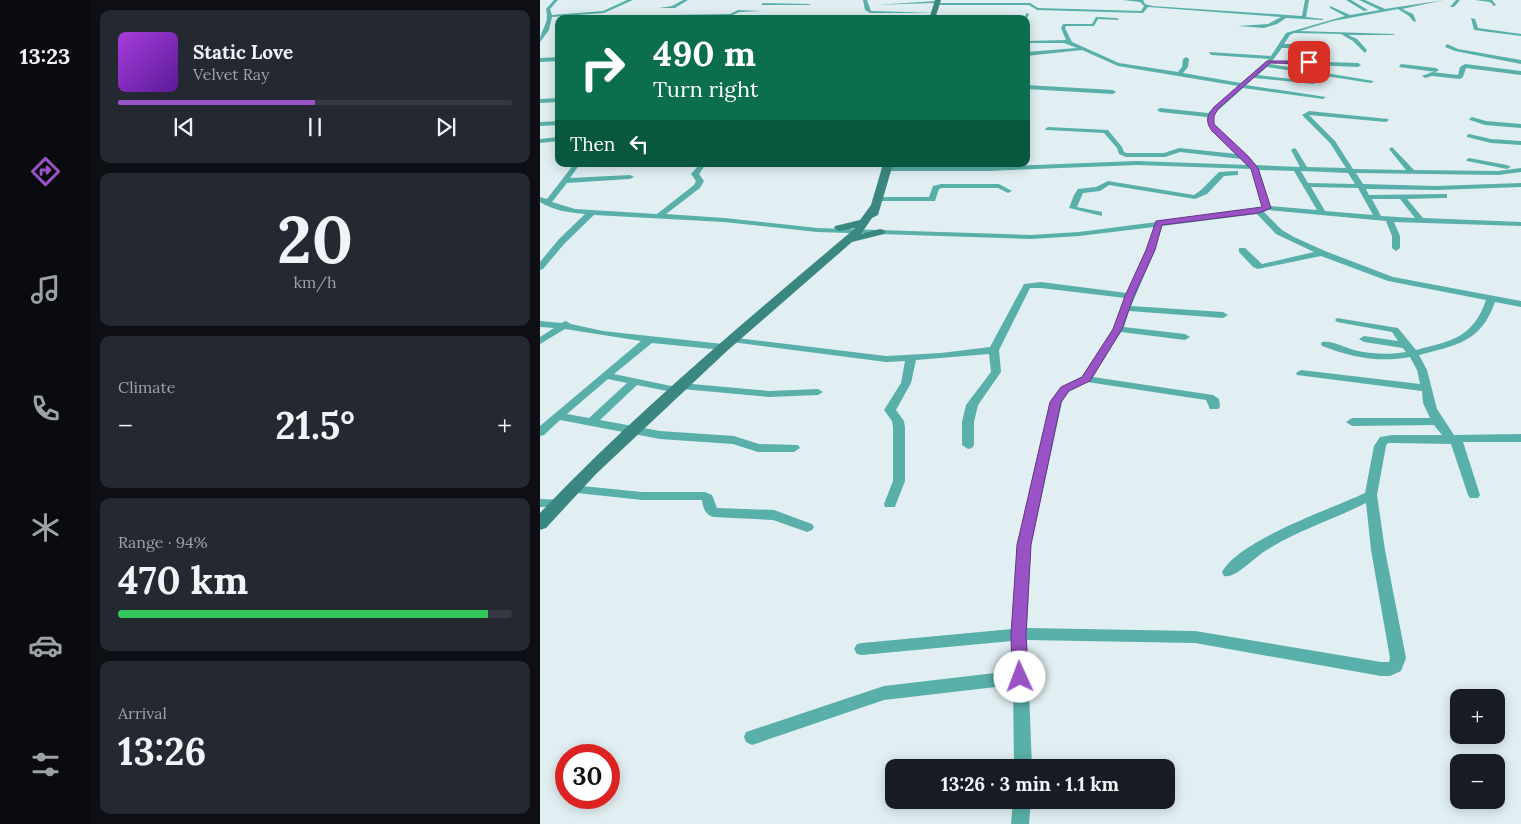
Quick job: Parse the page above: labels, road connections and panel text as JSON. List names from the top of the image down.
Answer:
{
  "page": {
    "tabs": "13:23",
    "turn": ["490 m", "Turn right"],
    "song": ["Static Love", "Velvet Ray"],
    "then": "Then",
    "tile": [
      ["20", "km/h"],
      "Climate",
      ["Range · 94%", "470 km"],
      ["Arrival", "13:26"]
    ],
    "heat": ["−", "21.5°", "+"],
    "map_buttons": ["+", "−"],
    "limit": "30",
    "trip": "13:26 · 3 min · 1.1 km"
  }
}
